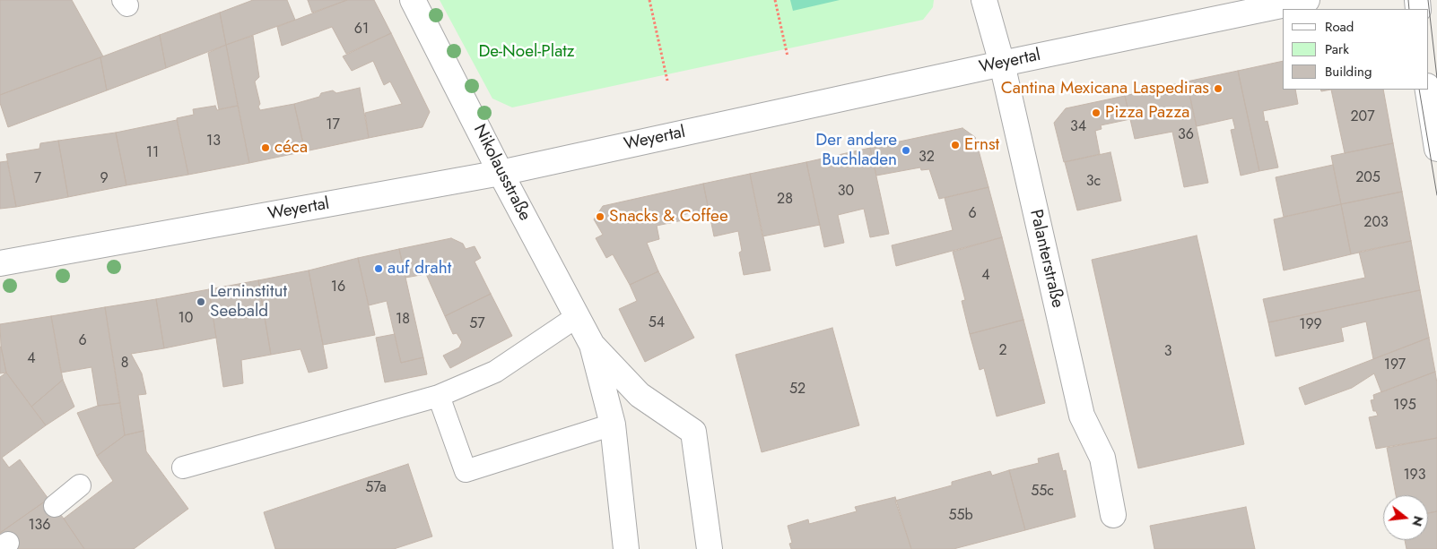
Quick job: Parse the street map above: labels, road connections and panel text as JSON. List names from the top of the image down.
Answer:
{
  "streets": {
    "street": ["Weyertal", "Nikolausstraße", "Palanterstraße"]
  },
  "crossings": [
    ["Weyertal", "Nikolausstraße"],
    ["Weyertal", "Palanterstraße"]
  ],
  "parks": ["De-Noel-Platz"],
  "places": [
    "Cantina Mexicana Laspediras",
    "Pizza Pazza",
    "Ernst",
    "céca",
    "Der andere Buchladen",
    "Snacks & Coffee",
    "auf draht",
    "Lerninstitut Seebald"
  ],
  "house_numbers": [
    "61",
    "207",
    "17",
    "34",
    "36",
    "13",
    "11",
    "32",
    "205",
    "7",
    "9",
    "3c",
    "30",
    "28",
    "6",
    "203",
    "4",
    "16",
    "10",
    "18",
    "54",
    "57",
    "199",
    "6",
    "2",
    "3",
    "4",
    "8",
    "197",
    "52",
    "195",
    "193",
    "57a",
    "55c",
    "55b",
    "136"
  ],
  "legend": ["Road", "Park", "Building"],
  "north": "right"
}
